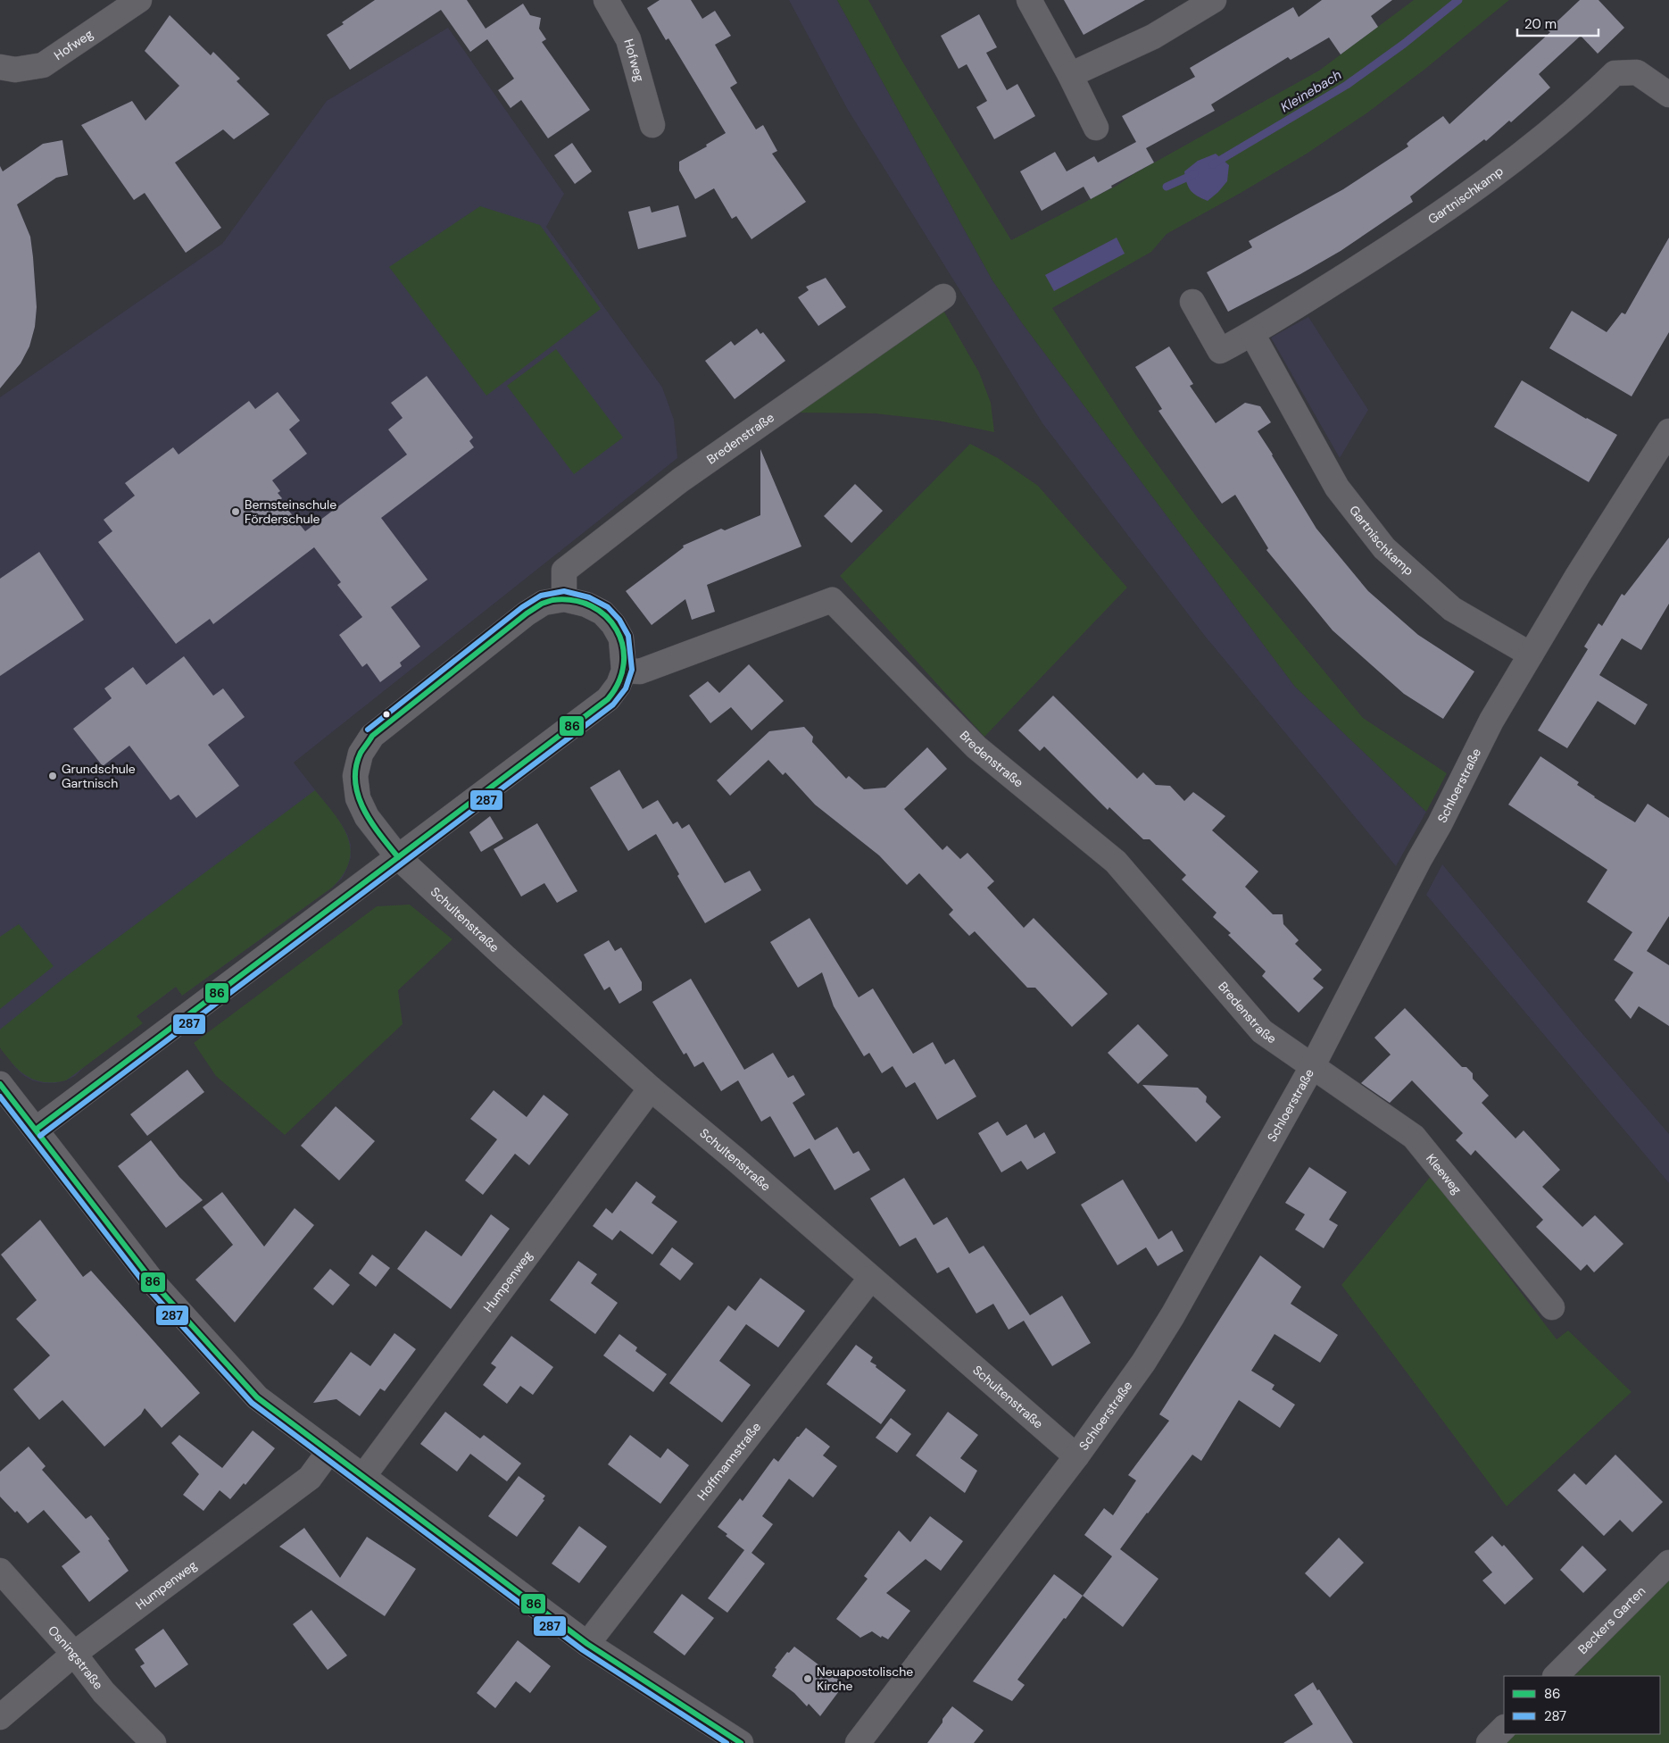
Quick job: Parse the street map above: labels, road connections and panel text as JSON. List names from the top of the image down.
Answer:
{
  "streets": {
    "street": [
      "Hofweg",
      "Gartnischkamp",
      "Bredenstraße",
      "Schloerstraße",
      "Schultenstraße",
      "Kleeweg",
      "Humpenweg",
      "Hoffmannstraße",
      "Beckers Garten",
      "Osningstraße"
    ]
  },
  "crossings": [
    ["Gartnischkamp", "Schloerstraße"],
    ["Bredenstraße", "Schloerstraße"],
    ["Bredenstraße", "Kleeweg"],
    ["Schloerstraße", "Schultenstraße"],
    ["Schloerstraße", "Kleeweg"],
    ["Schultenstraße", "Humpenweg"],
    ["Schultenstraße", "Hoffmannstraße"],
    ["Humpenweg", "Osningstraße"]
  ],
  "water": ["Kleinebach"],
  "places": ["Bernsteinschule Förderschule", "Grundschule Gartnisch", "Neuapostolische Kirche"],
  "lines": ["transit line 287", "transit line 86"],
  "legend": ["86", "287"],
  "scale_bar": "20 m"
}
